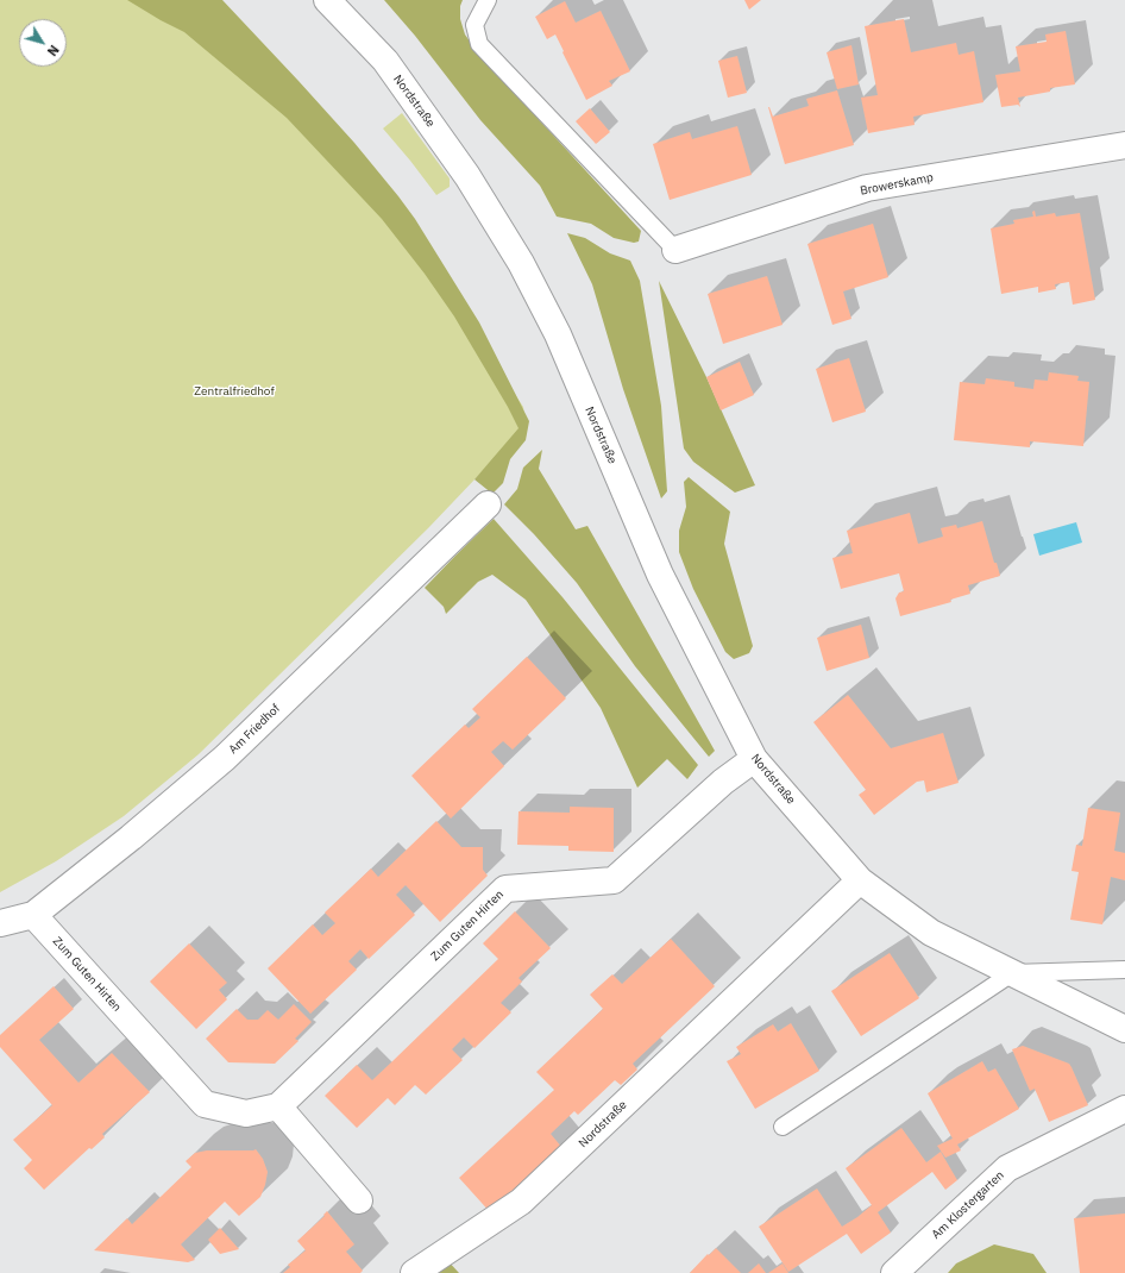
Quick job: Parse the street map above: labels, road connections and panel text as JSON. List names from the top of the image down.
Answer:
{
  "streets": {
    "street": [
      "Nordstraße",
      "Browerskamp",
      "Am Friedhof",
      "Zum Guten Hirten",
      "Am Klostergarten"
    ]
  },
  "crossings": [
    ["Nordstraße", "Zum Guten Hirten"],
    ["Am Friedhof", "Zum Guten Hirten"]
  ],
  "parks": ["Zentralfriedhof"],
  "north": "bottom right"
}
